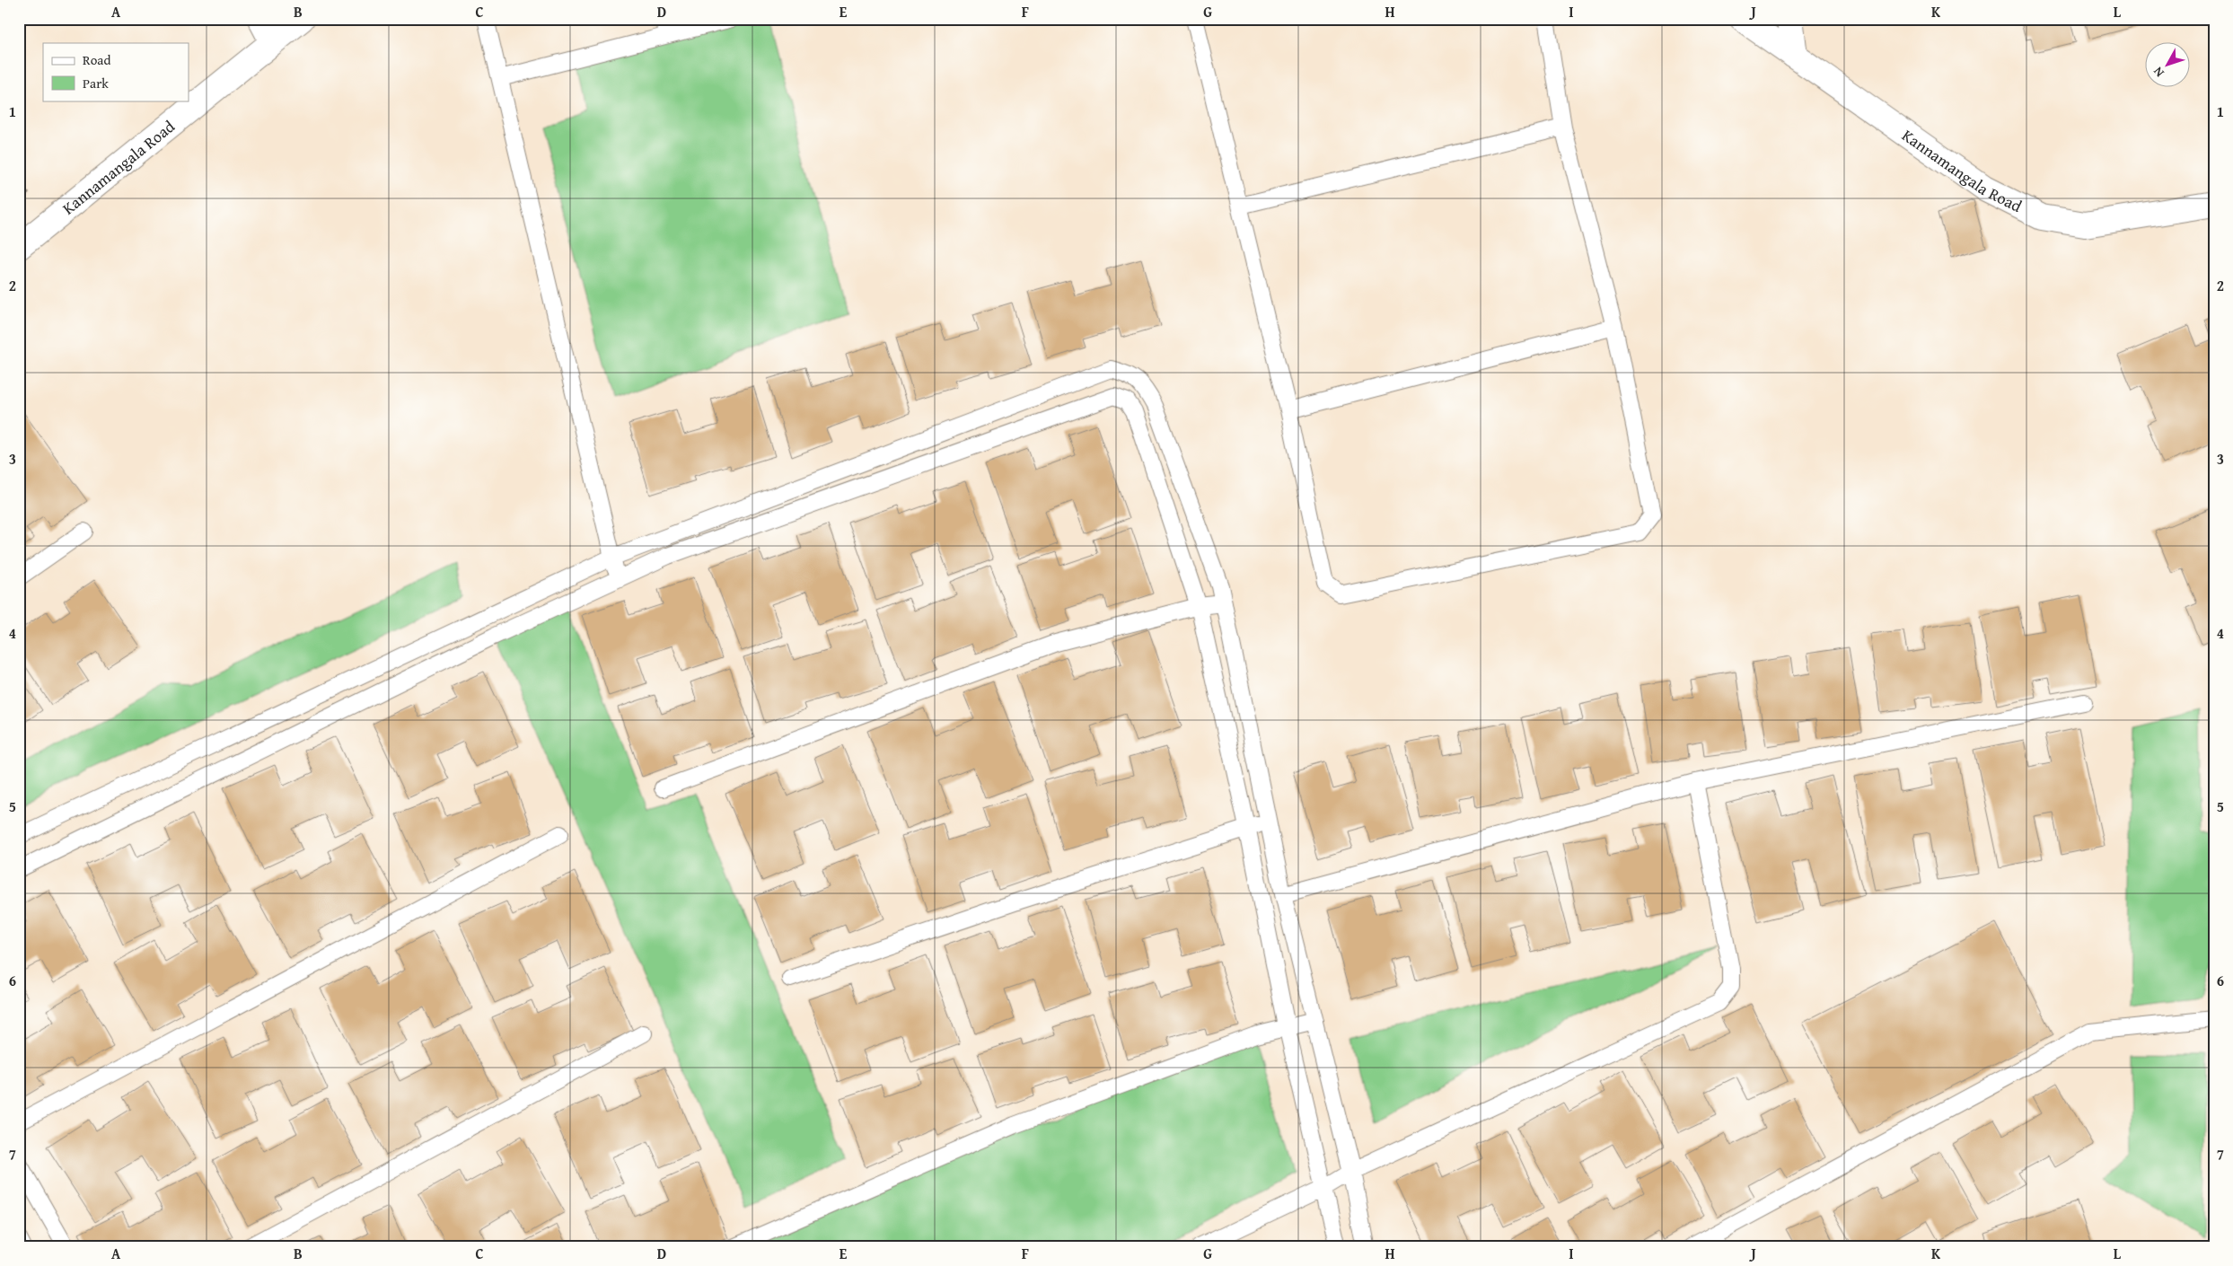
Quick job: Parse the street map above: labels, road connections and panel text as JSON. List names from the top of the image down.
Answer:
{
  "streets": {
    "main road": ["Kannamangala Road"]
  },
  "legend": ["Road", "Park"],
  "north": "bottom left",
  "grid": {
    "columns": [
      "A",
      "B",
      "C",
      "D",
      "E",
      "F",
      "G",
      "H",
      "I",
      "J",
      "K",
      "L"
    ],
    "rows": [
      "1",
      "2",
      "3",
      "4",
      "5",
      "6",
      "7"
    ]
  }
}
